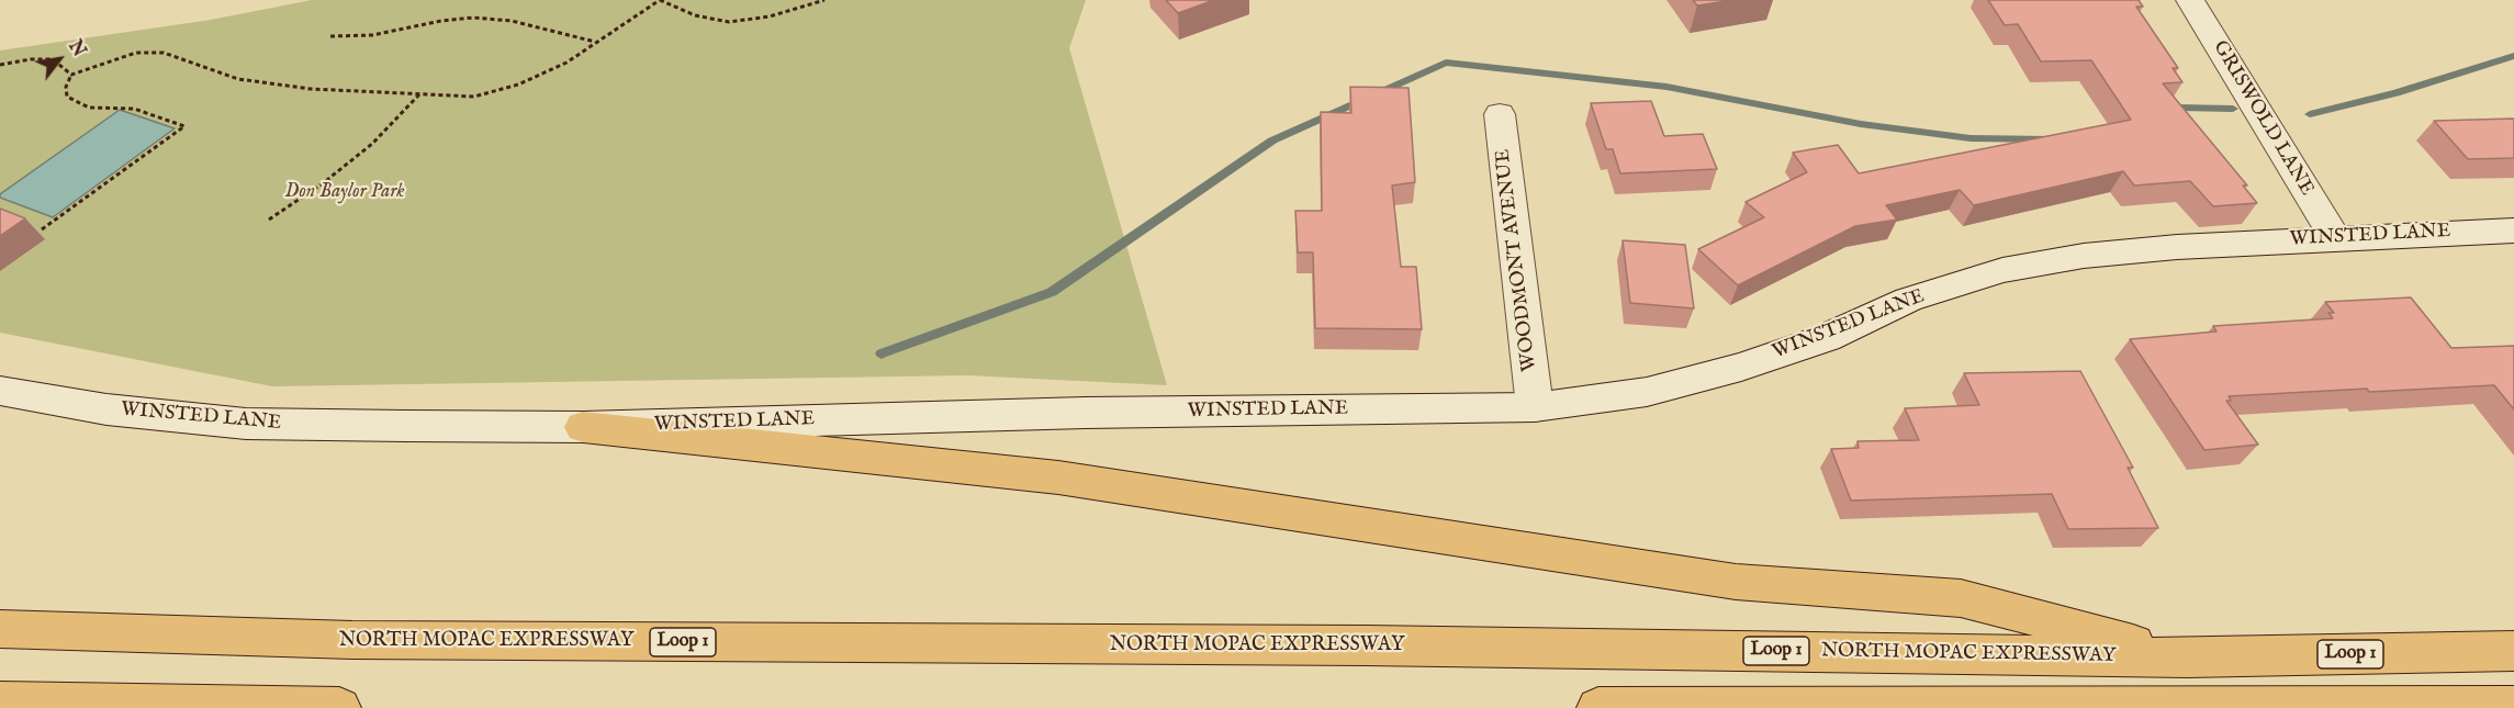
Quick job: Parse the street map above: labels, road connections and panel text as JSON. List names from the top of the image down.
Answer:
{
  "streets": {
    "highway": ["NORTH MOPAC EXPRESSWAY", "Loop 1"],
    "main road": ["GRISWOLD LANE", "WINSTED LANE", "WOODMONT AVENUE"]
  },
  "crossings": [
    ["GRISWOLD LANE", "WINSTED LANE"],
    ["WINSTED LANE", "WOODMONT AVENUE"]
  ],
  "parks": ["Don Baylor Park"],
  "north": "top right"
}
